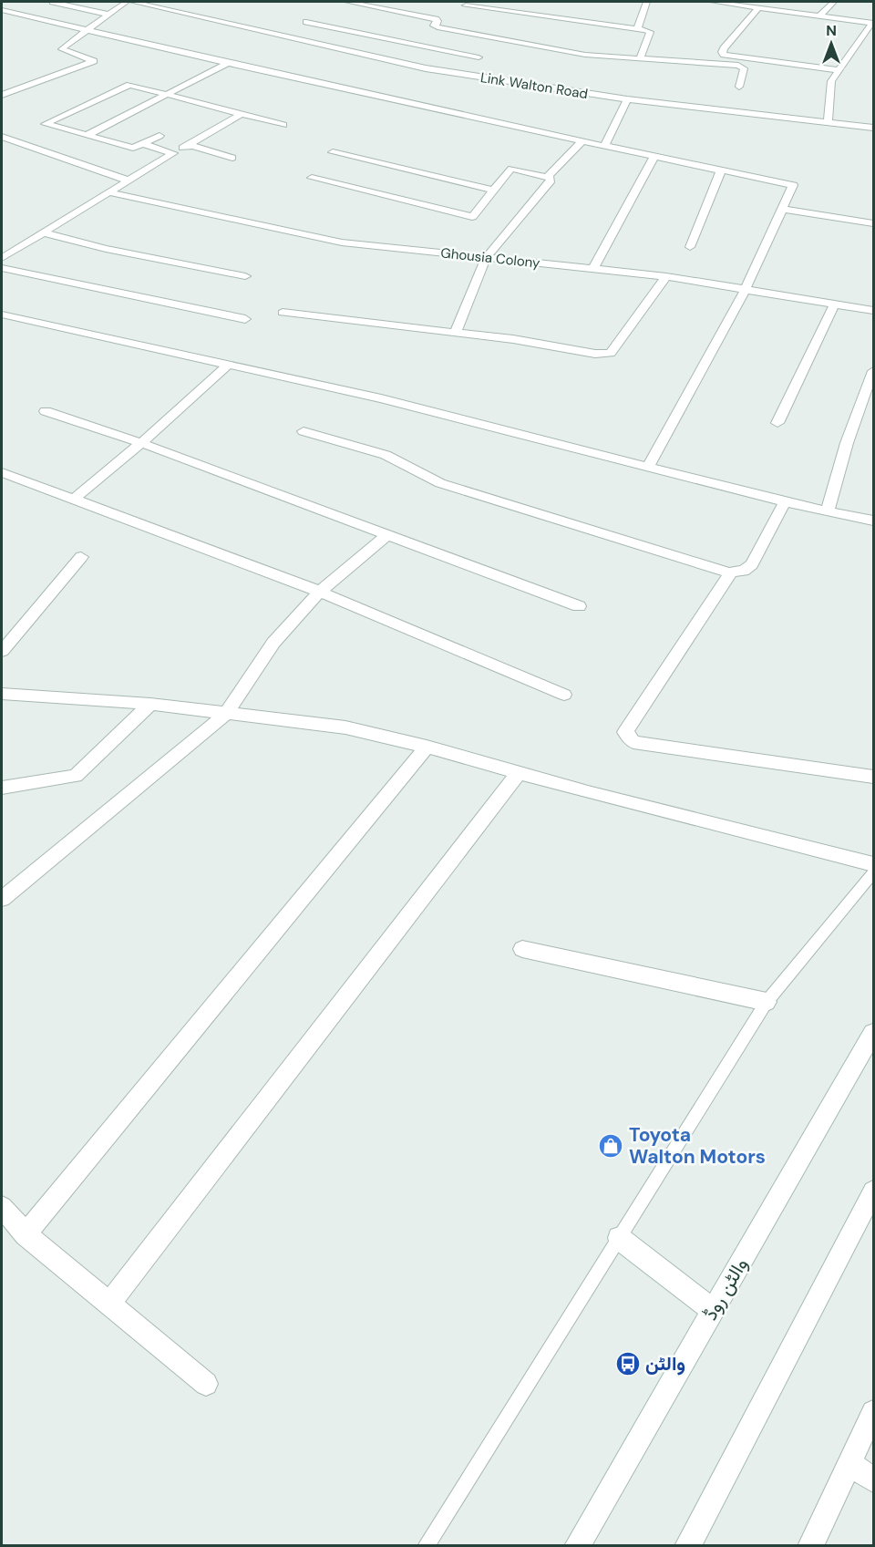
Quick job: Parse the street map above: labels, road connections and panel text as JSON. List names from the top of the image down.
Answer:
{
  "streets": {
    "street": ["Link Walton Road", "Ghousia Colony", "والٹن روڈ"]
  },
  "places": {
    "shop": ["Toyota Walton Motors"],
    "bus stop": ["والٹن"]
  },
  "north": "top"
}
